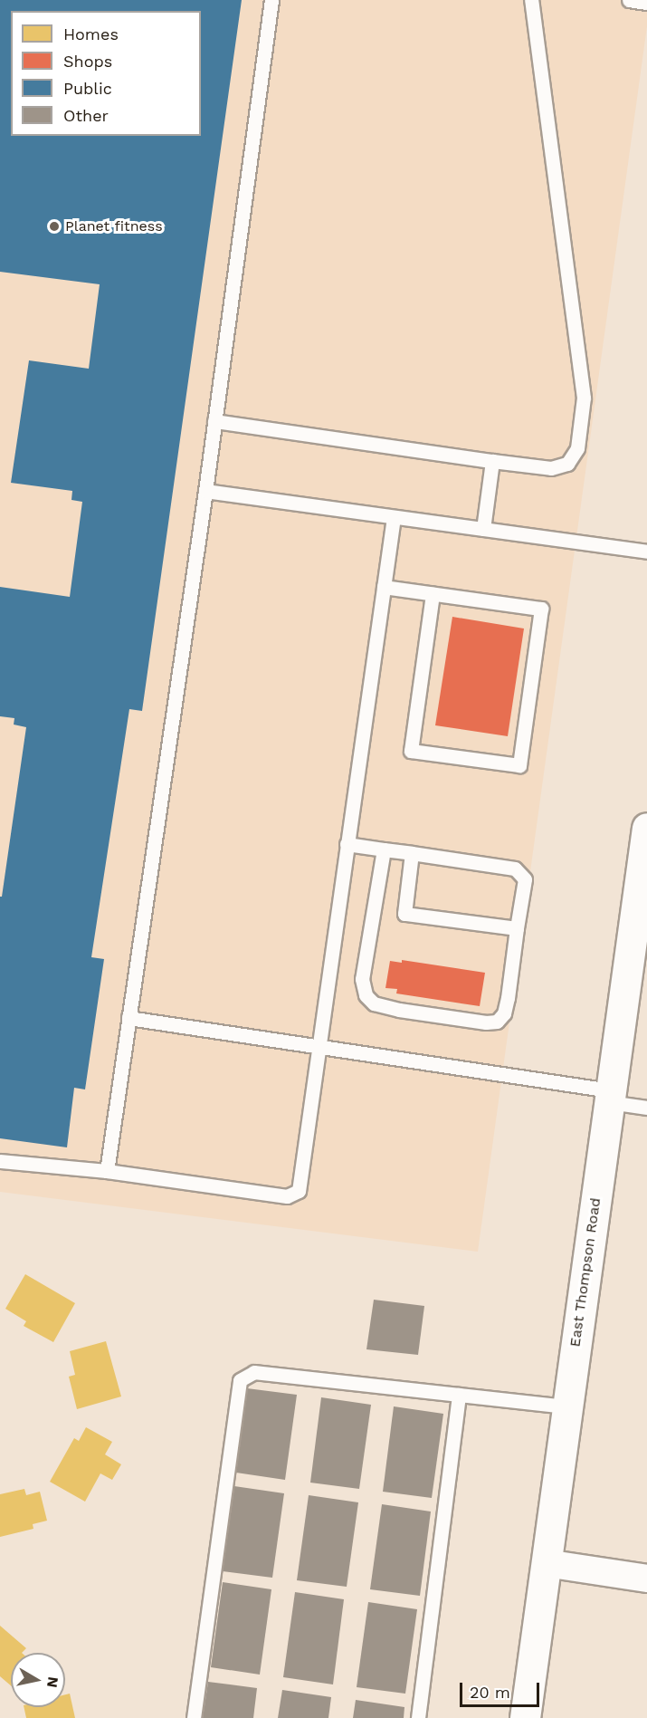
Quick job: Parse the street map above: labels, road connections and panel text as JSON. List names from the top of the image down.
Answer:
{
  "streets": {
    "main road": ["East Thompson Road"]
  },
  "places": ["Planet fitness"],
  "legend": [
    "Homes",
    "Shops",
    "Public",
    "Other"
  ],
  "scale_bar": "20 m",
  "north": "right"
}
